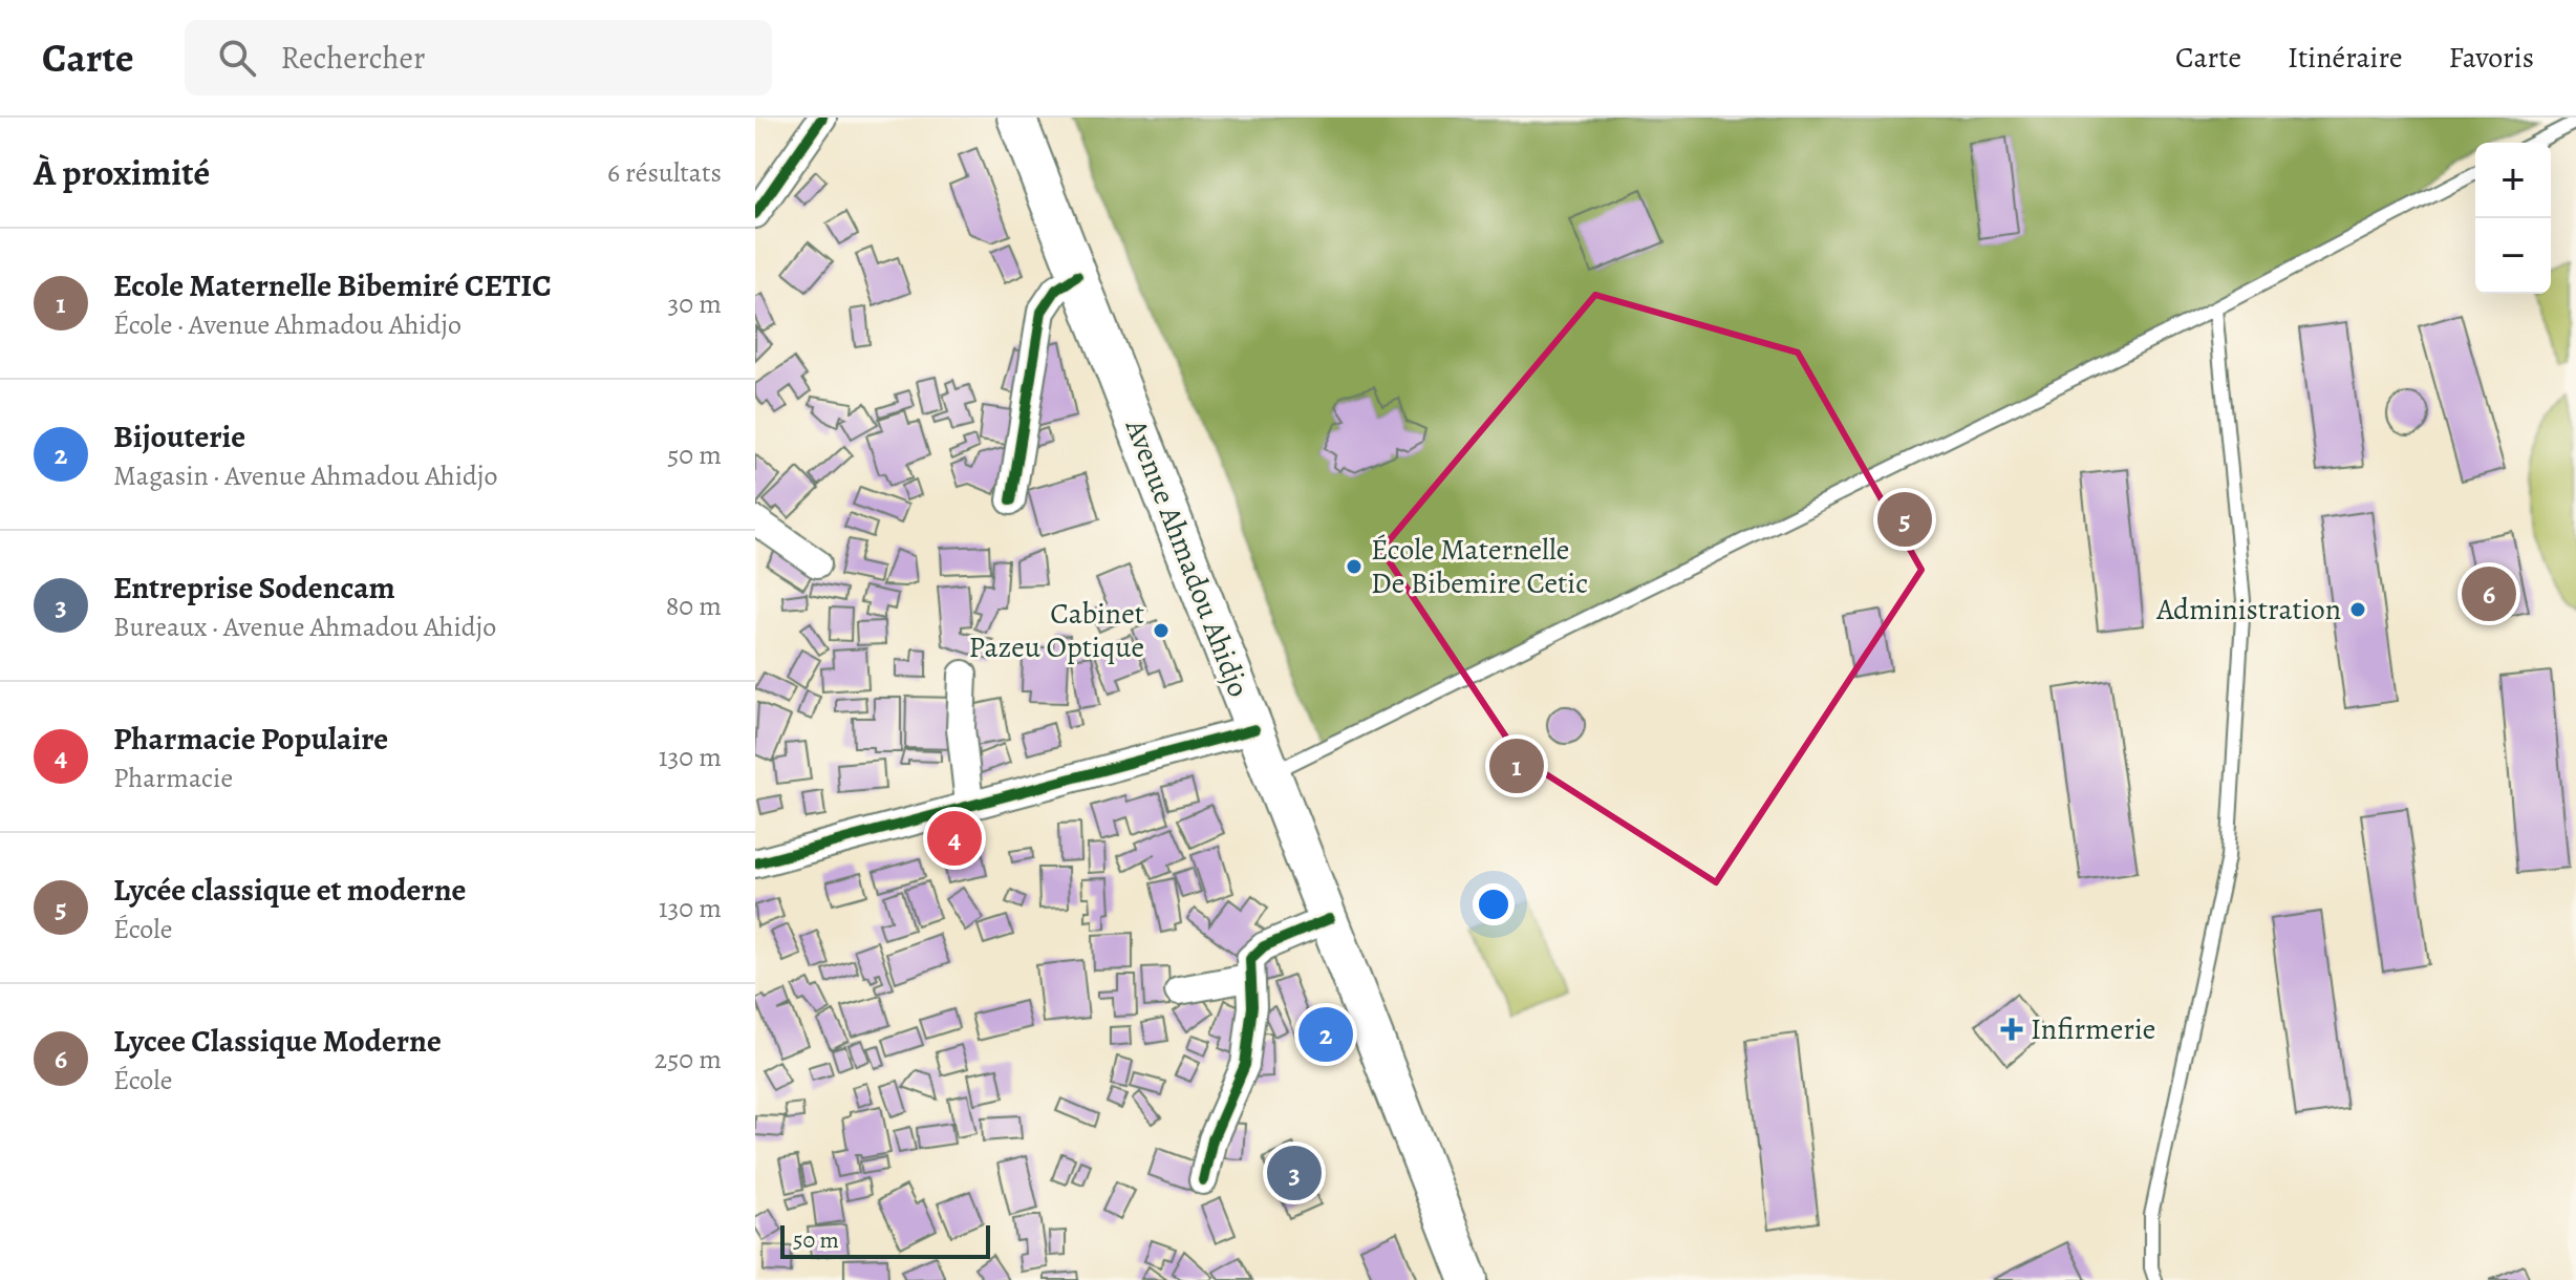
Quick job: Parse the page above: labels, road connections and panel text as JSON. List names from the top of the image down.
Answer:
{
  "streets": {
    "main road": ["Avenue Ahmadou Ahidjo"]
  },
  "places": {
    "other": ["École Maternelle De Bibemire Cetic", "Administration", "Cabinet Pazeu Optique"],
    "health": ["Infirmerie"]
  },
  "scale_bar": "50 m",
  "page": {
    "header": "Carte",
    "search": "Rechercher",
    "nav": ["Carte", "Itinéraire", "Favoris"],
    "heading": ["À proximité", "6 résultats"],
    "map_buttons": ["+", "−"],
    "list": [
      {
        "mark": "1",
        "name": "Ecole Maternelle Bibemiré CETIC",
        "note": "École · Avenue Ahmadou Ahidjo",
        "value": "30 m"
      },
      {
        "mark": "2",
        "name": "Bijouterie",
        "note": "Magasin · Avenue Ahmadou Ahidjo",
        "value": "50 m"
      },
      {
        "mark": "3",
        "name": "Entreprise Sodencam",
        "note": "Bureaux · Avenue Ahmadou Ahidjo",
        "value": "80 m"
      },
      {
        "mark": "4",
        "name": "Pharmacie Populaire",
        "note": "Pharmacie",
        "value": "130 m"
      },
      {
        "mark": "5",
        "name": "Lycée classique et moderne",
        "note": "École",
        "value": "130 m"
      },
      {
        "mark": "6",
        "name": "Lycee Classique Moderne",
        "note": "École",
        "value": "250 m"
      }
    ],
    "pins": [
      "5",
      "6",
      "1",
      "4",
      "2",
      "3"
    ],
    "scale": "50 m"
  }
}
